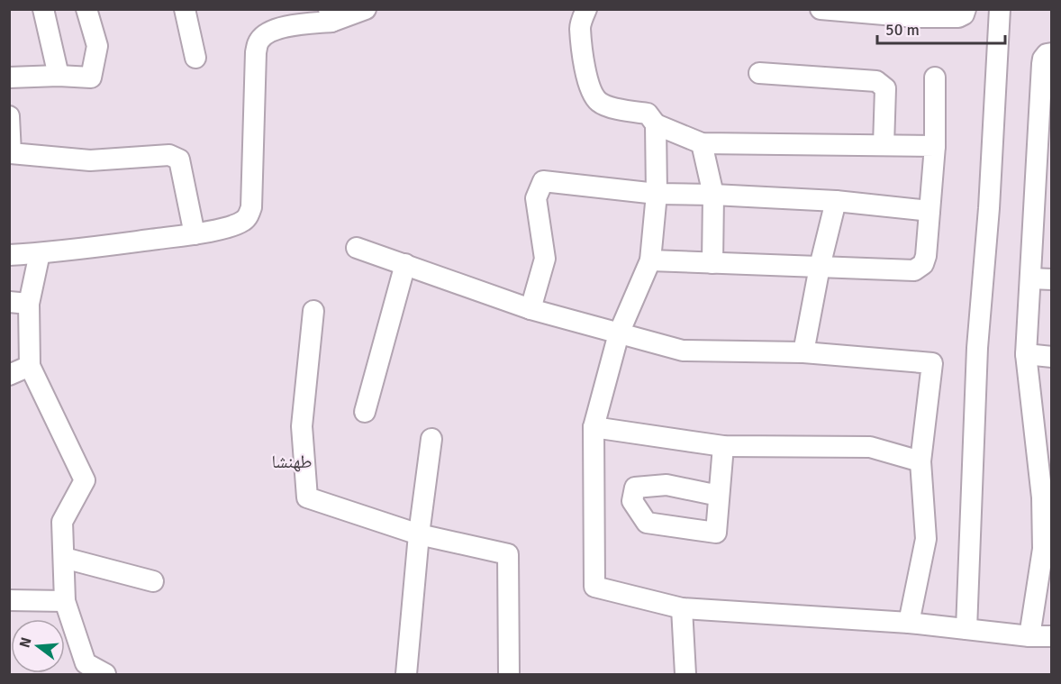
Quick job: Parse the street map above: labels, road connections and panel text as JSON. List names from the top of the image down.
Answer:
{
  "districts": ["طهنشا"],
  "scale_bar": "50 m",
  "north": "left"
}
